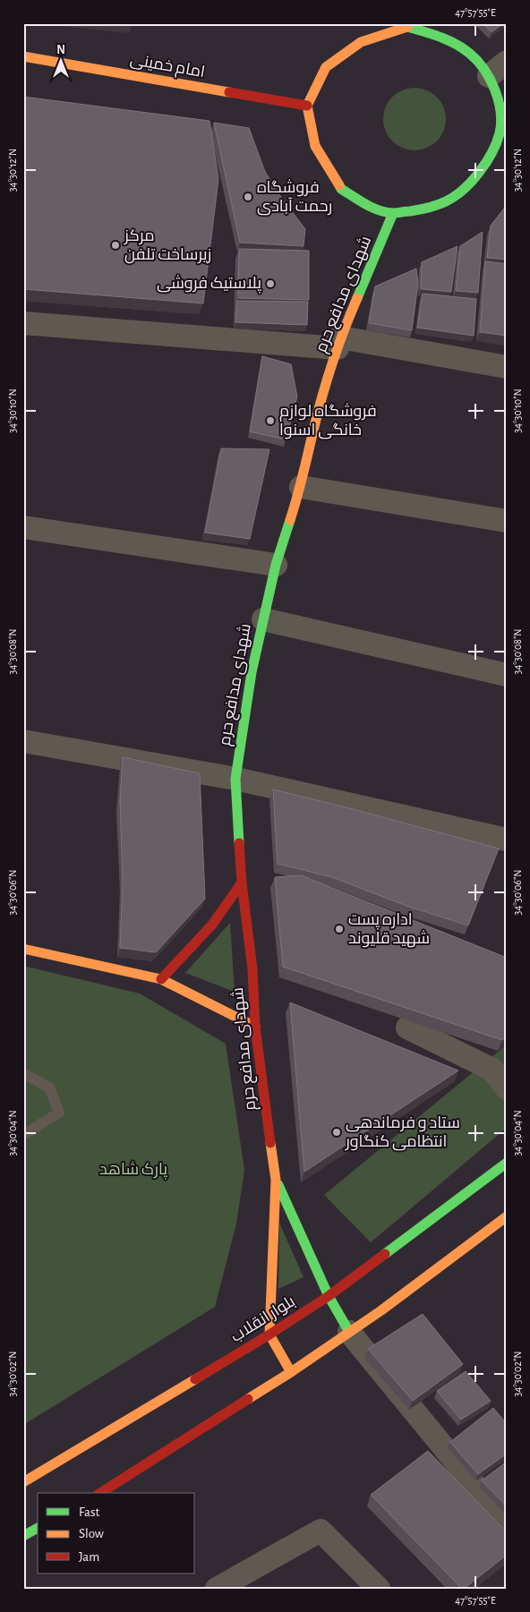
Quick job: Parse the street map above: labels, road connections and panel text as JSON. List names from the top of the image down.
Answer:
{
  "streets": {
    "main road": ["امام خمینی", "شهدای مدافع حرم", "بلوار انقلاب"]
  },
  "parks": ["پارک شاهد"],
  "places": [
    "فروشگاه رحمت آبادی",
    "مرکز زیرساخت تلفن",
    "پلاستیک فروشی",
    "فروشگاه لوازم خانگی اسنوا",
    "اداره پست شهید قلیوند",
    "ستاد و فرماندهی انتظامی کنگاور"
  ],
  "legend": ["Fast", "Slow", "Jam"],
  "north": "top",
  "coordinates": [
    "47°57'55\"E",
    "34°30'12\"N",
    "34°30'10\"N",
    "34°30'08\"N",
    "34°30'06\"N",
    "34°30'04\"N",
    "34°30'02\"N"
  ]
}
